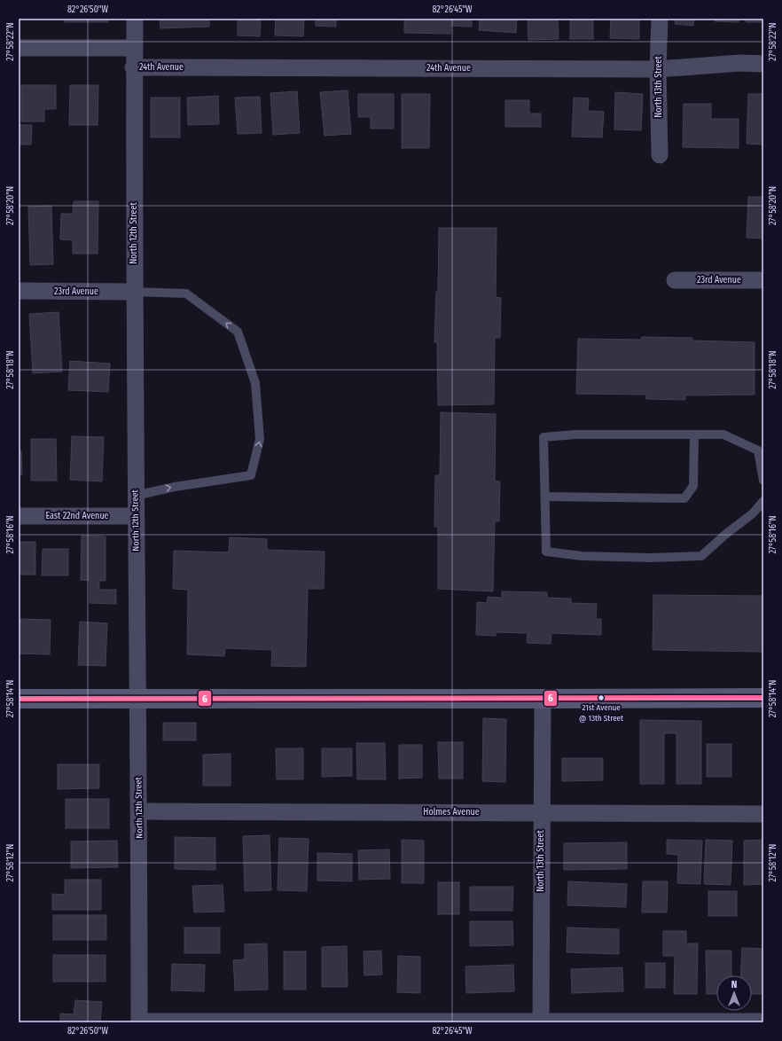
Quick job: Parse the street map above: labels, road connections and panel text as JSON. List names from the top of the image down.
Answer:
{
  "streets": {
    "street": [
      "24th Avenue",
      "North 13th Street",
      "North 12th Street",
      "23rd Avenue",
      "East 22nd Avenue",
      "Holmes Avenue"
    ]
  },
  "crossings": [
    ["24th Avenue", "North 13th Street"],
    ["24th Avenue", "North 12th Street"],
    ["North 13th Street", "Holmes Avenue"],
    ["North 12th Street", "23rd Avenue"],
    ["North 12th Street", "East 22nd Avenue"],
    ["North 12th Street", "Holmes Avenue"]
  ],
  "places": ["21st Avenue @ 13th Street"],
  "lines": ["transit line 6"],
  "north": "top",
  "coordinates": [
    "82°26'50\"W",
    "82°26'45\"W",
    "27°58'22\"N",
    "27°58'20\"N",
    "27°58'18\"N",
    "27°58'16\"N",
    "27°58'14\"N",
    "27°58'12\"N"
  ]
}
